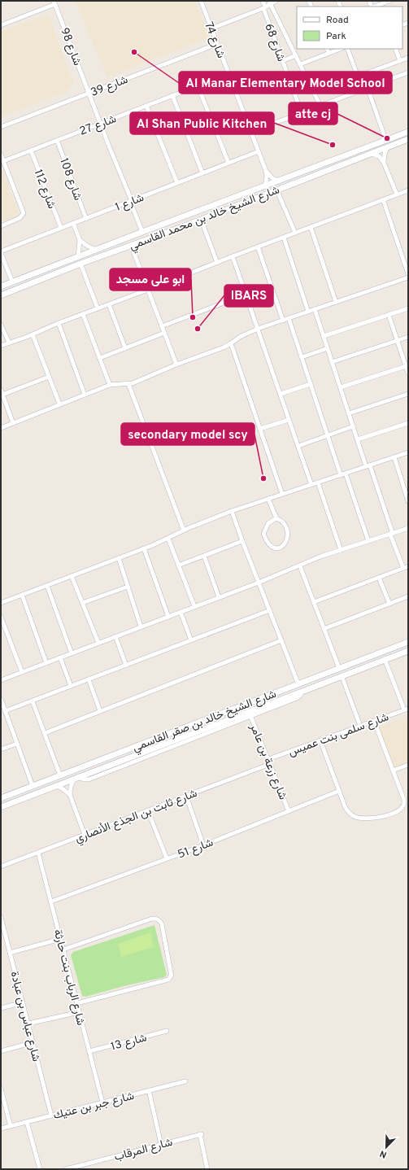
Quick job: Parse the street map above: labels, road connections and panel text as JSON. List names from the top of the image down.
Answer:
{
  "streets": {
    "main road": ["شارع الشيخ خالد بن محمد القاسمي", "شارع الشيخ خالد بن صقر القاسمي"],
    "street": [
      "شارع 74",
      "شارع 68",
      "شارع 98",
      "شارع 39",
      "شارع 27",
      "شارع 108",
      "شارع 112",
      "شارع 1",
      "شارع سلمى بنت عميس",
      "شارع زرعة بن عامر",
      "شارع ثابت بن الجذع الأنصاري",
      "شارع 51",
      "شارع الرباب بنت حارثة",
      "شارع عباس بن عبادة",
      "شارع 13",
      "شارع جبر بن عتيك",
      "شارع المرقاب"
    ]
  },
  "crossings": [
    ["شارع 74", "شارع 39"],
    ["شارع 74", "شارع 27"],
    ["شارع 74", "شارع 1"],
    ["شارع 74", "شارع الشيخ خالد بن محمد القاسمي"],
    ["شارع 98", "شارع 39"],
    ["شارع 98", "شارع 27"],
    ["شارع 98", "شارع 1"],
    ["شارع 98", "شارع الشيخ خالد بن محمد القاسمي"],
    ["شارع 27", "شارع 108"],
    ["شارع 27", "شارع 112"],
    ["شارع 108", "شارع 1"],
    ["شارع 112", "شارع 1"],
    ["شارع الشيخ خالد بن صقر القاسمي", "شارع زرعة بن عامر"],
    ["شارع سلمى بنت عميس", "شارع زرعة بن عامر"],
    ["شارع زرعة بن عامر", "شارع ثابت بن الجذع الأنصاري"],
    ["شارع زرعة بن عامر", "شارع 51"],
    ["شارع ثابت بن الجذع الأنصاري", "شارع الرباب بنت حارثة"],
    ["شارع 51", "شارع الرباب بنت حارثة"],
    ["شارع الرباب بنت حارثة", "شارع 13"],
    ["شارع الرباب بنت حارثة", "شارع جبر بن عتيك"],
    ["شارع عباس بن عبادة", "شارع جبر بن عتيك"]
  ],
  "places": [
    "Al Manar Elementary Model School",
    "atte cj",
    "Al Shan Public Kitchen",
    "ابو علی مسجد",
    "IBARS",
    "secondary model scy"
  ],
  "legend": ["Road", "Park"],
  "north": "bottom left"
}
